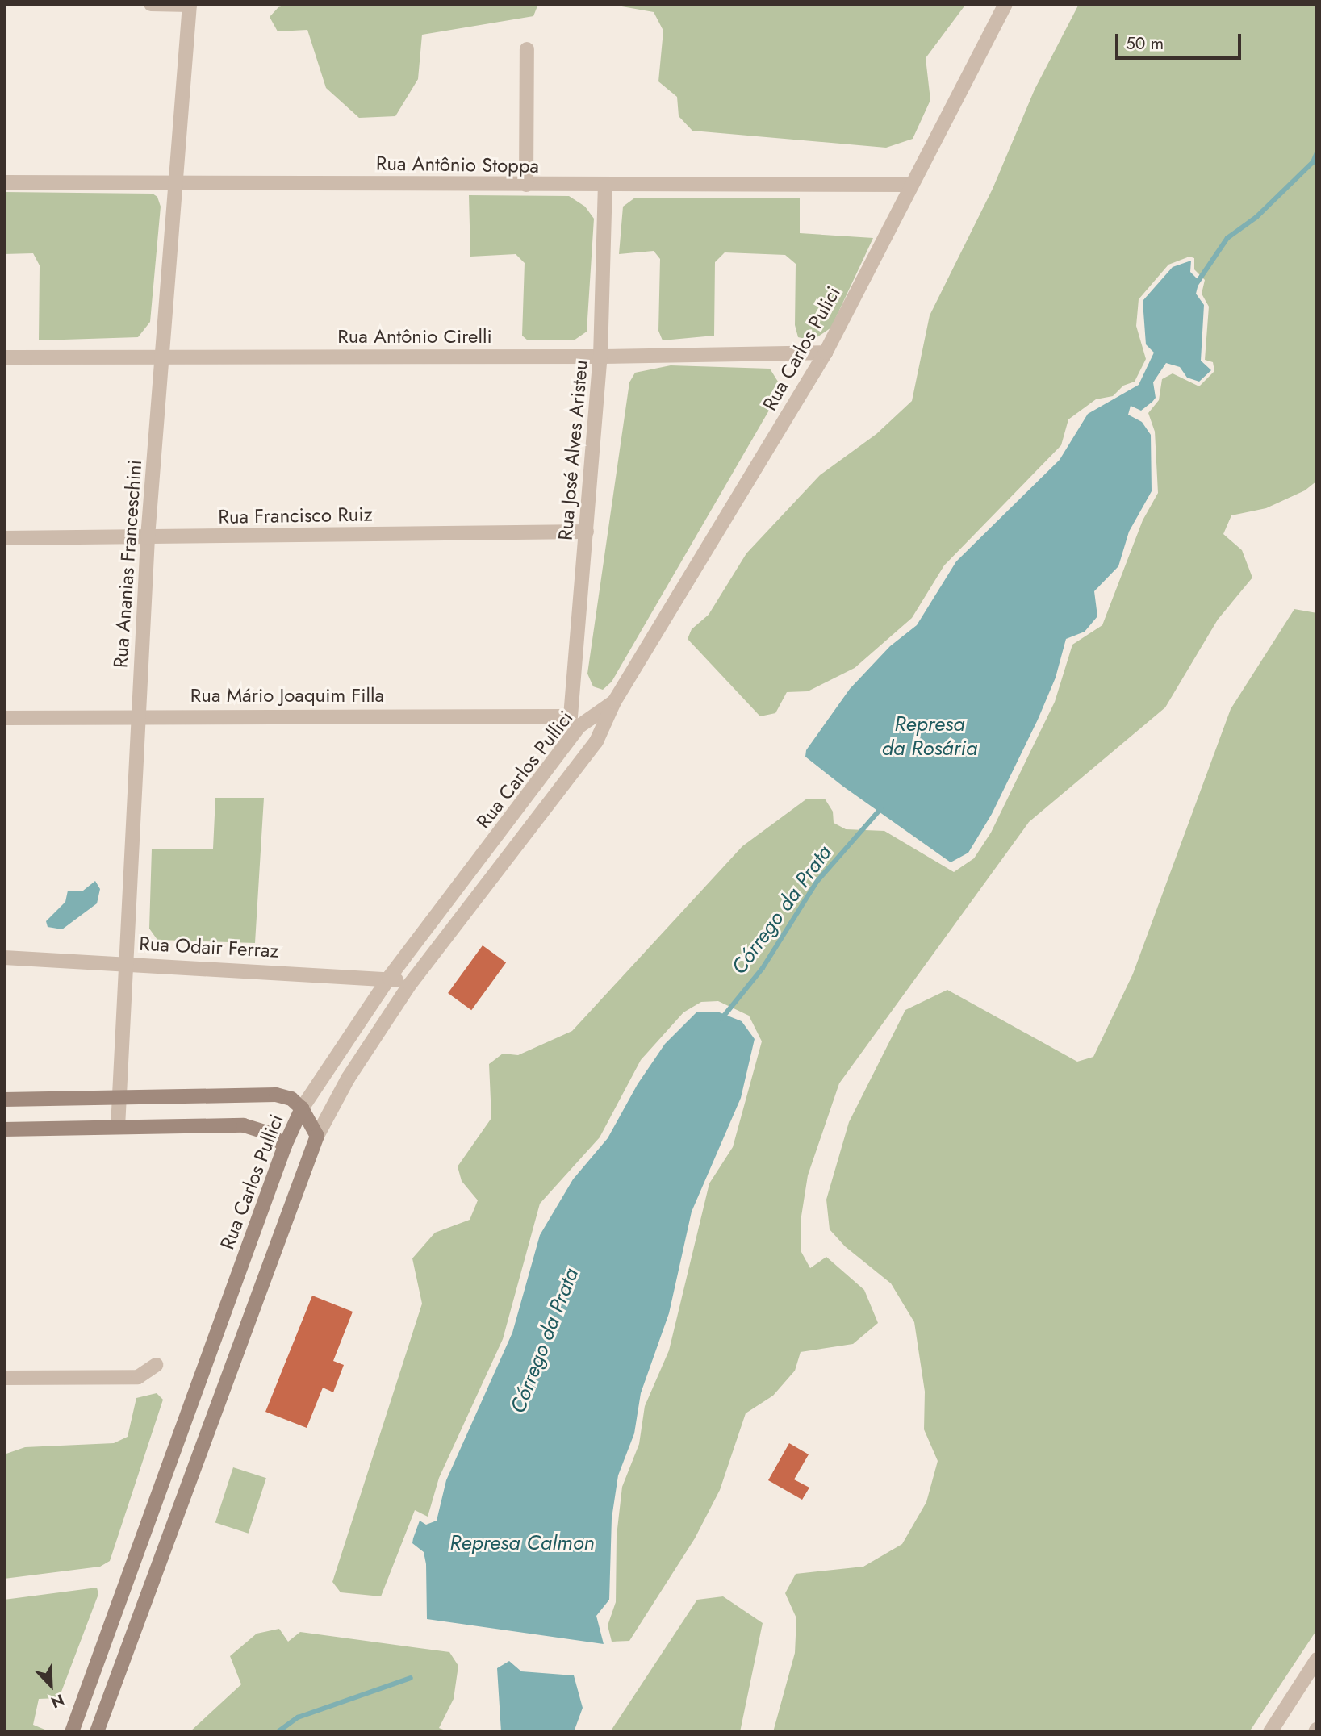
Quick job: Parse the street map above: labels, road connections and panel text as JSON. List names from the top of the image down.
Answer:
{
  "streets": {
    "main road": ["Rua Carlos Pullici"],
    "street": [
      "Rua Antônio Stoppa",
      "Rua Antônio Cirelli",
      "Rua Carlos Pulici",
      "Rua José Alves Aristeu",
      "Rua Francisco Ruiz",
      "Rua Ananias Franceschini",
      "Rua Mário Joaquim Filla",
      "Rua Odair Ferraz"
    ]
  },
  "crossings": [
    ["Rua Antônio Stoppa", "Rua Carlos Pulici"],
    ["Rua Antônio Stoppa", "Rua José Alves Aristeu"],
    ["Rua Antônio Stoppa", "Rua Ananias Franceschini"],
    ["Rua Antônio Cirelli", "Rua Carlos Pulici"],
    ["Rua Antônio Cirelli", "Rua José Alves Aristeu"],
    ["Rua Antônio Cirelli", "Rua Ananias Franceschini"],
    ["Rua Carlos Pulici", "Rua Carlos Pullici"],
    ["Rua José Alves Aristeu", "Rua Francisco Ruiz"],
    ["Rua José Alves Aristeu", "Rua Mário Joaquim Filla"],
    ["Rua José Alves Aristeu", "Rua Carlos Pullici"],
    ["Rua Francisco Ruiz", "Rua Ananias Franceschini"],
    ["Rua Ananias Franceschini", "Rua Mário Joaquim Filla"],
    ["Rua Ananias Franceschini", "Rua Odair Ferraz"],
    ["Rua Mário Joaquim Filla", "Rua Carlos Pullici"],
    ["Rua Carlos Pullici", "Rua Odair Ferraz"]
  ],
  "water": ["Represa da Rosária", "Córrego da Prata", "Represa Calmon"],
  "scale_bar": "50 m",
  "north": "bottom right"
}
